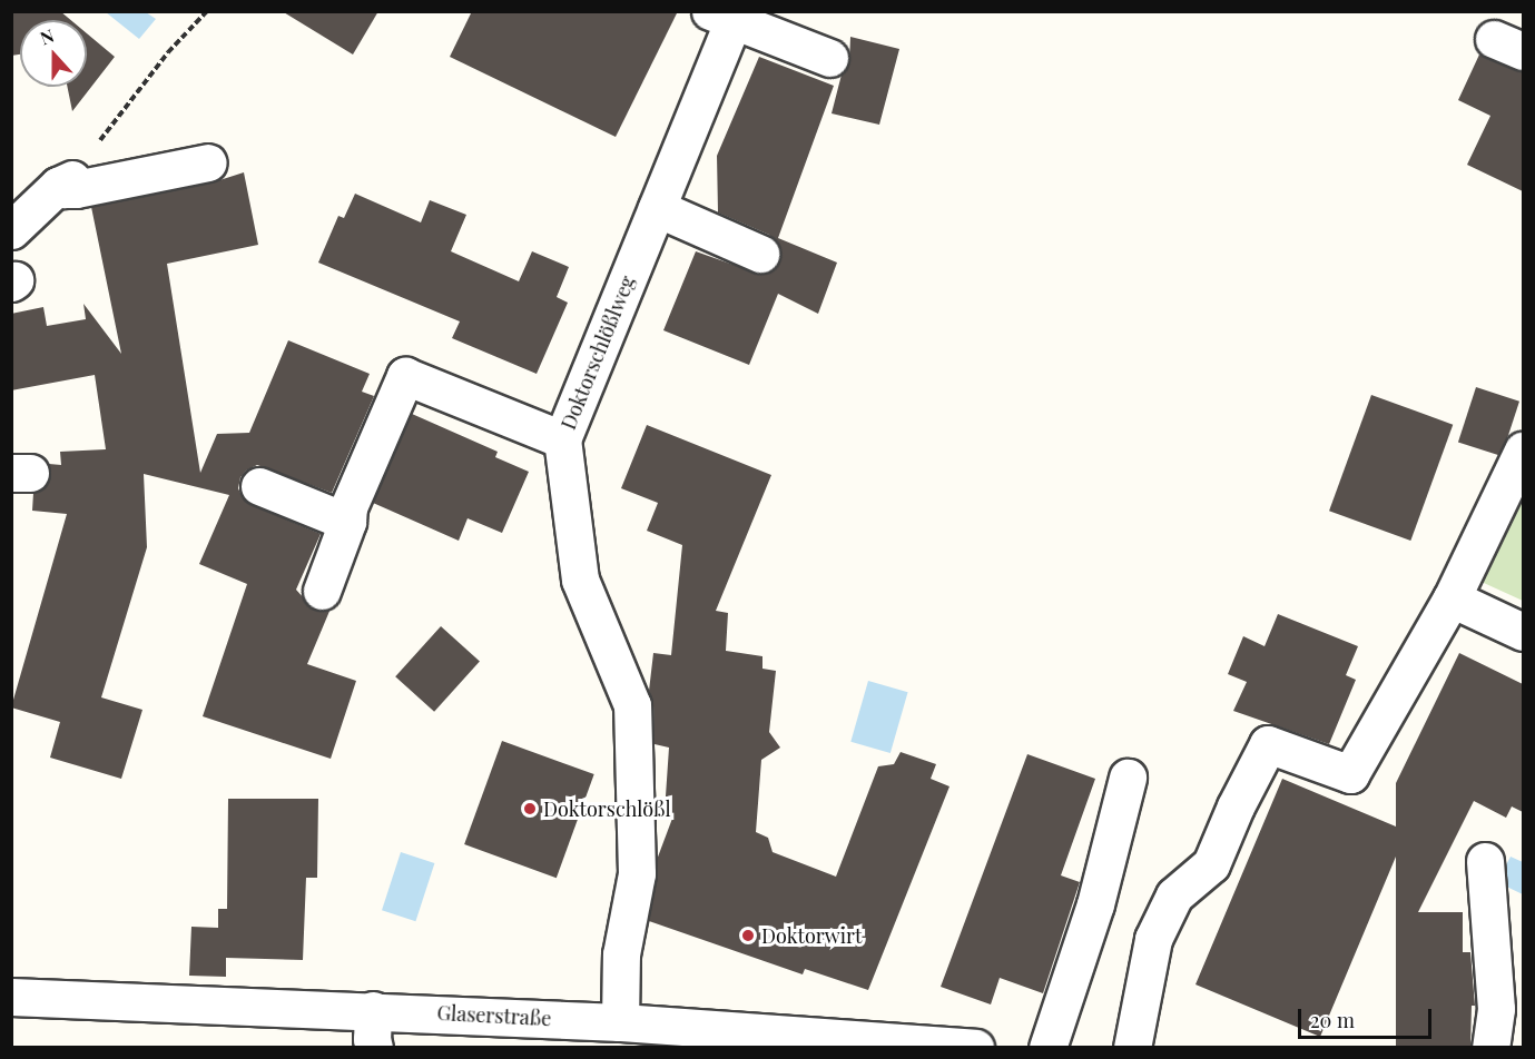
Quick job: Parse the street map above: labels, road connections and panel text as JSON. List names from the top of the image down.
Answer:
{
  "streets": {
    "street": ["Doktorschlößlweg", "Glaserstraße"]
  },
  "crossings": [
    ["Doktorschlößlweg", "Glaserstraße"]
  ],
  "places": ["Doktorschlößl", "Doktorwirt"],
  "scale_bar": "20 m",
  "north": "top"
}
